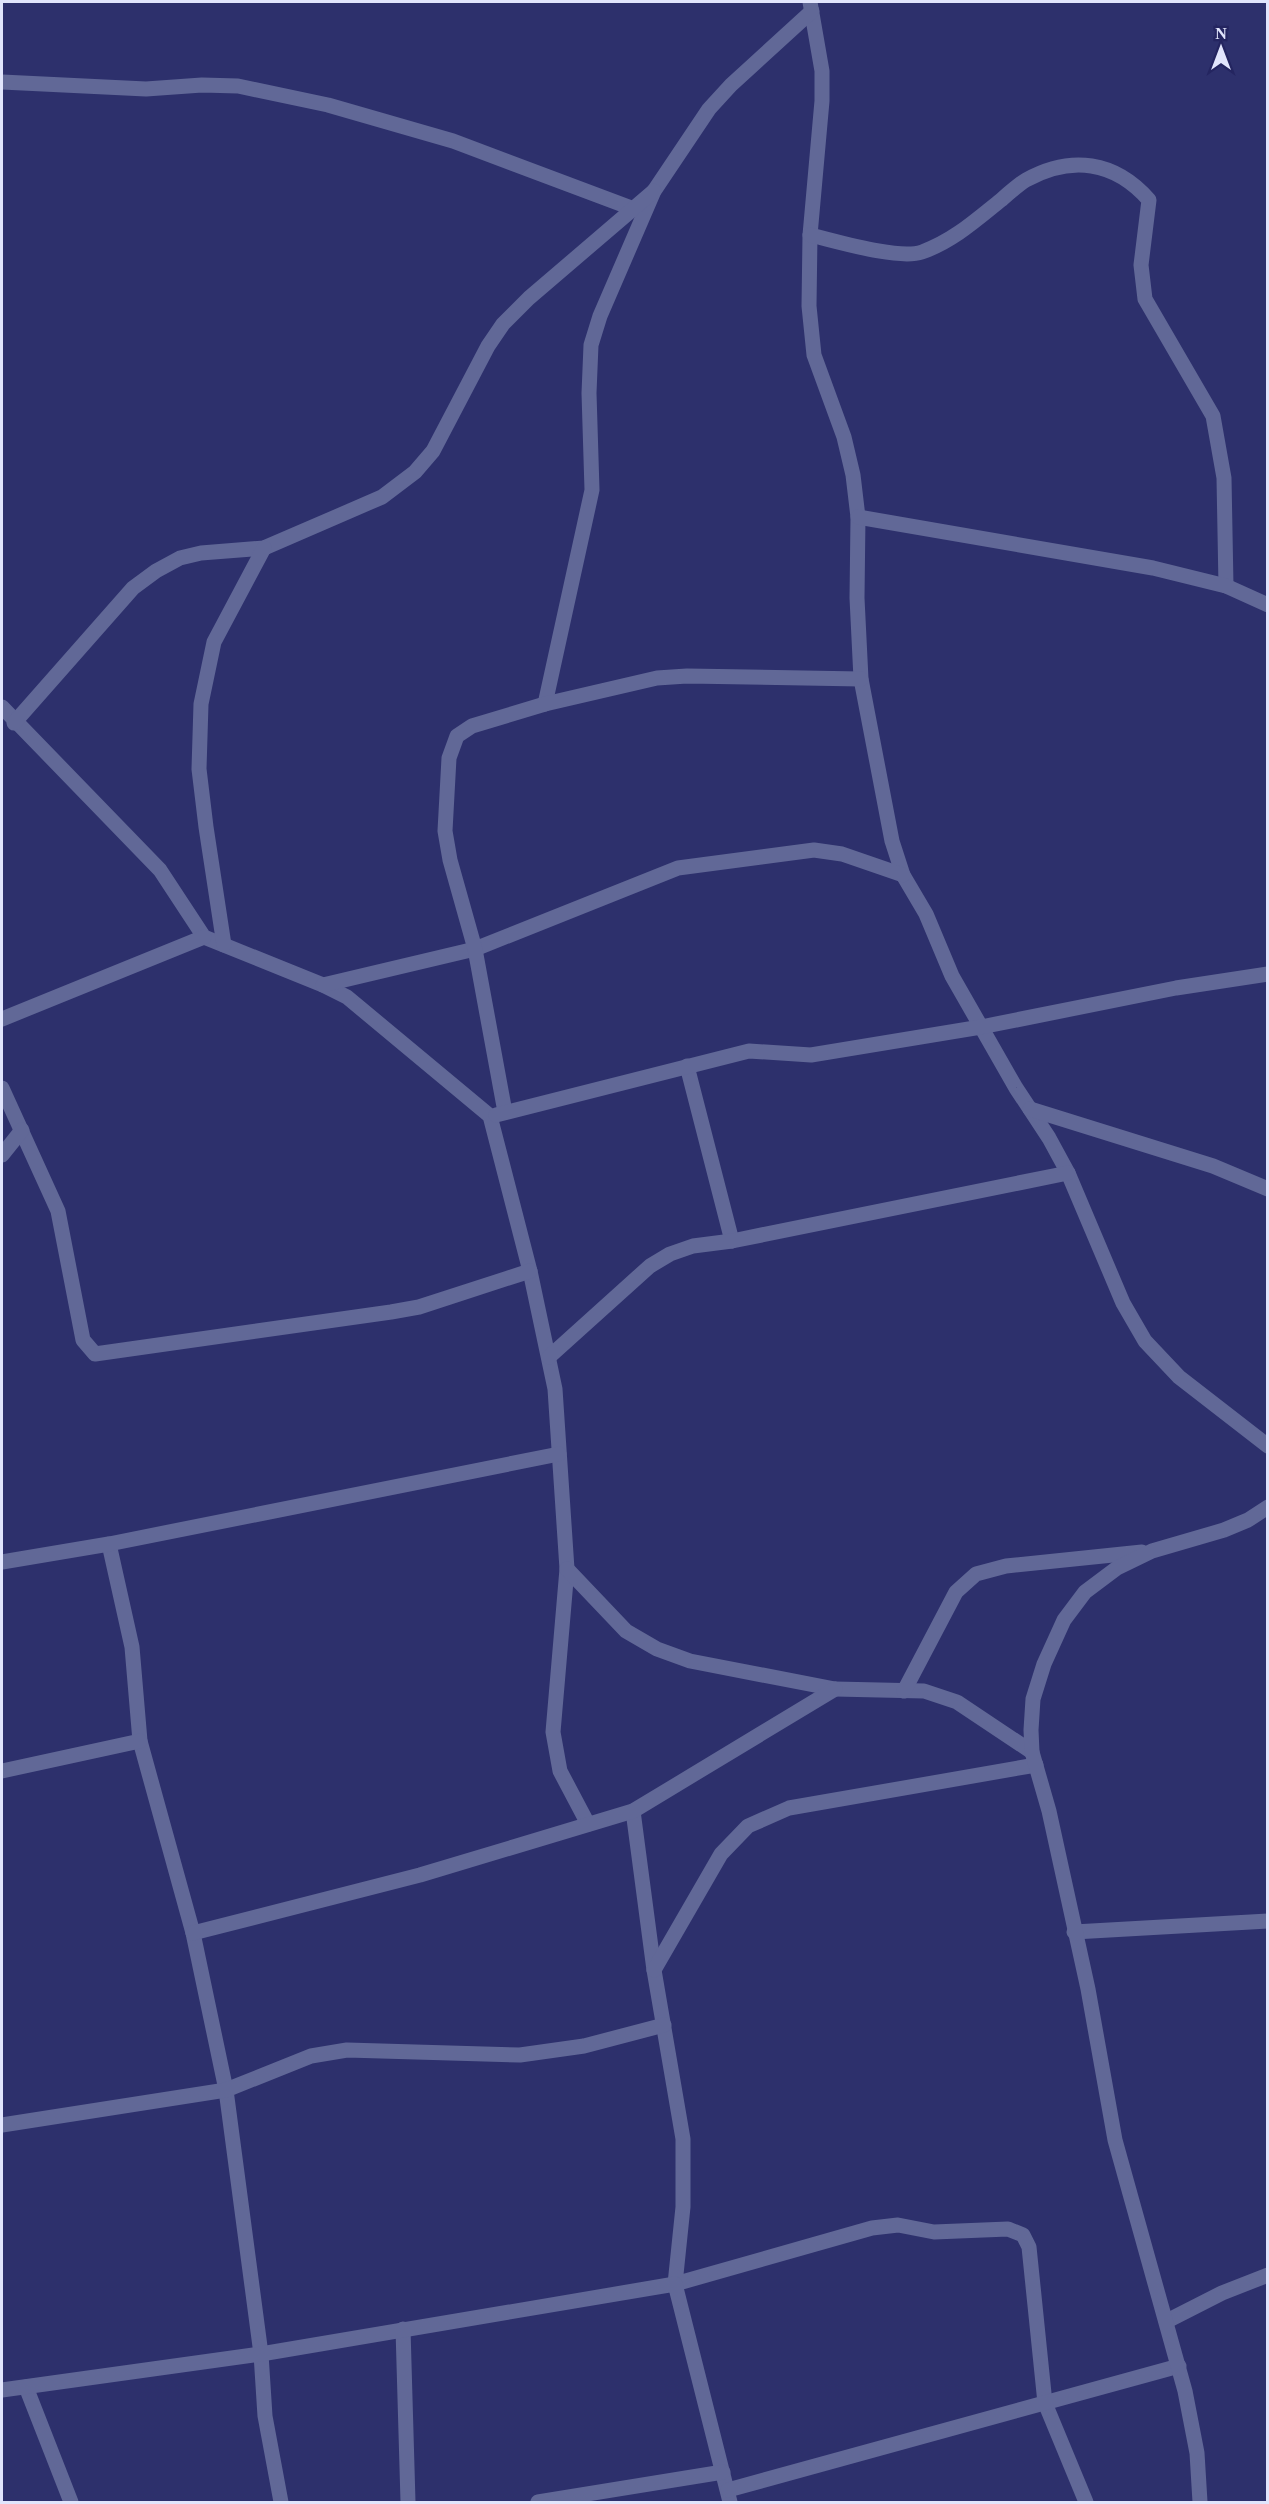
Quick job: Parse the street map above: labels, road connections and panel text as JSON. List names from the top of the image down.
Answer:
{
  "north": "top"
}
